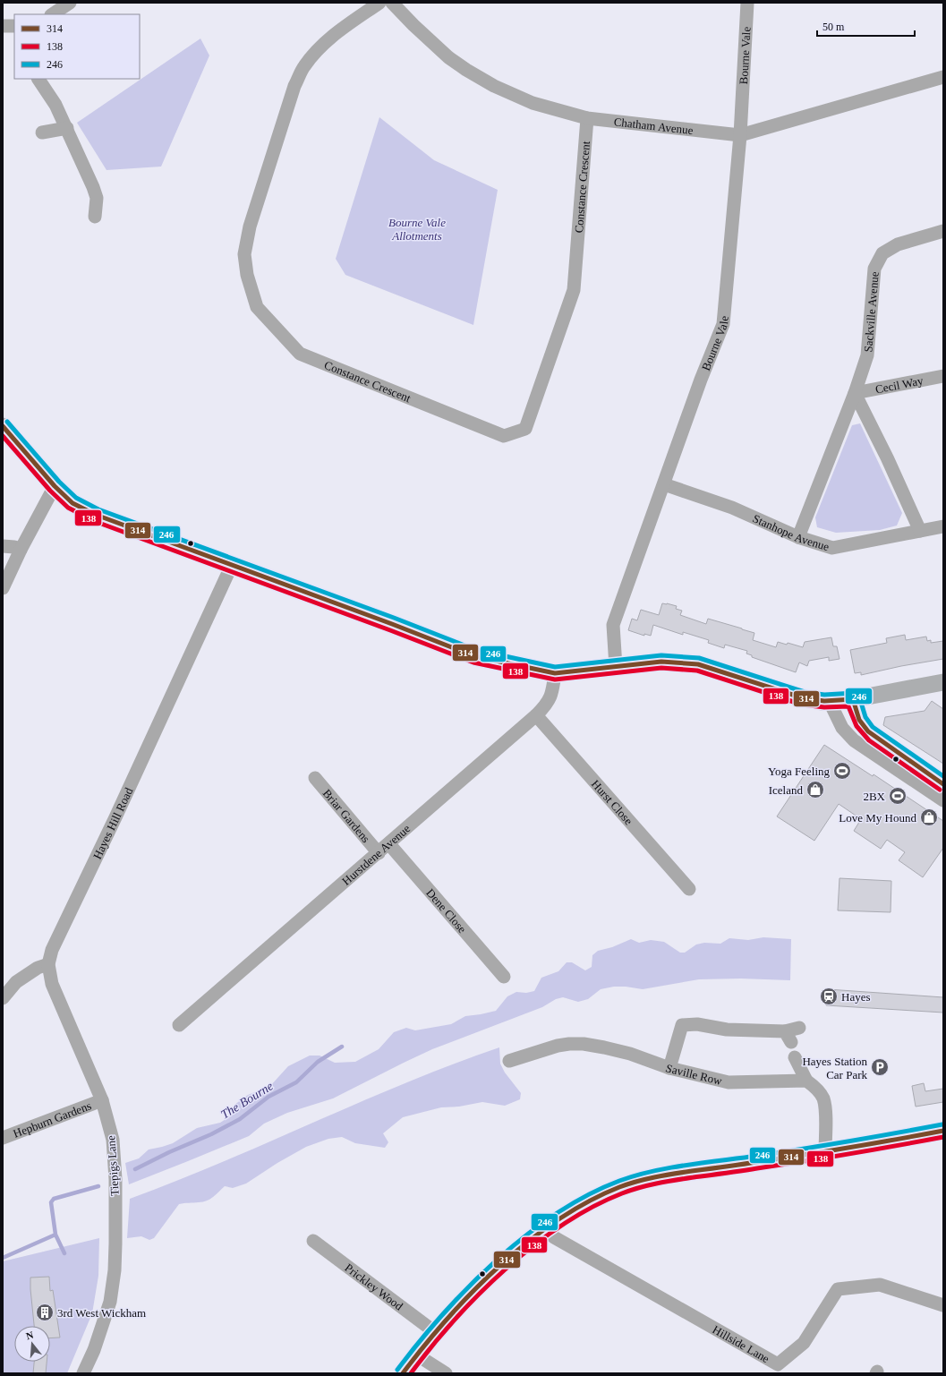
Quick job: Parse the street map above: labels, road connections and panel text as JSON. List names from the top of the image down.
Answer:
{
  "streets": {
    "street": [
      "Bourne Vale",
      "Chatham Avenue",
      "Constance Crescent",
      "Sackville Avenue",
      "Cecil Way",
      "Stanhope Avenue",
      "Hurst Close",
      "Briar Gardens",
      "Hayes Hill Road",
      "Hurstdene Avenue",
      "Dene Close",
      "Saville Row",
      "Hepburn Gardens",
      "Tiepigs Lane",
      "Prickley Wood",
      "Hillside Lane"
    ]
  },
  "crossings": [
    ["Bourne Vale", "Chatham Avenue"],
    ["Bourne Vale", "Stanhope Avenue"],
    ["Chatham Avenue", "Constance Crescent"],
    ["Sackville Avenue", "Cecil Way"],
    ["Sackville Avenue", "Stanhope Avenue"],
    ["Hurst Close", "Hurstdene Avenue"],
    ["Briar Gardens", "Hurstdene Avenue"],
    ["Hayes Hill Road", "Tiepigs Lane"],
    ["Hurstdene Avenue", "Dene Close"],
    ["Hepburn Gardens", "Tiepigs Lane"]
  ],
  "water": ["The Bourne"],
  "parks": ["Bourne Vale Allotments"],
  "places": {
    "sports": ["Yoga Feeling", "2BX"],
    "shop": ["Iceland", "Love My Hound"],
    "station": ["Hayes"],
    "parking": ["Hayes Station Car Park"],
    "building": ["3rd West Wickham"]
  },
  "lines": ["transit line 246", "transit line 314", "transit line 138"],
  "legend": ["314", "138", "246"],
  "scale_bar": "50 m",
  "north": "top"
}
